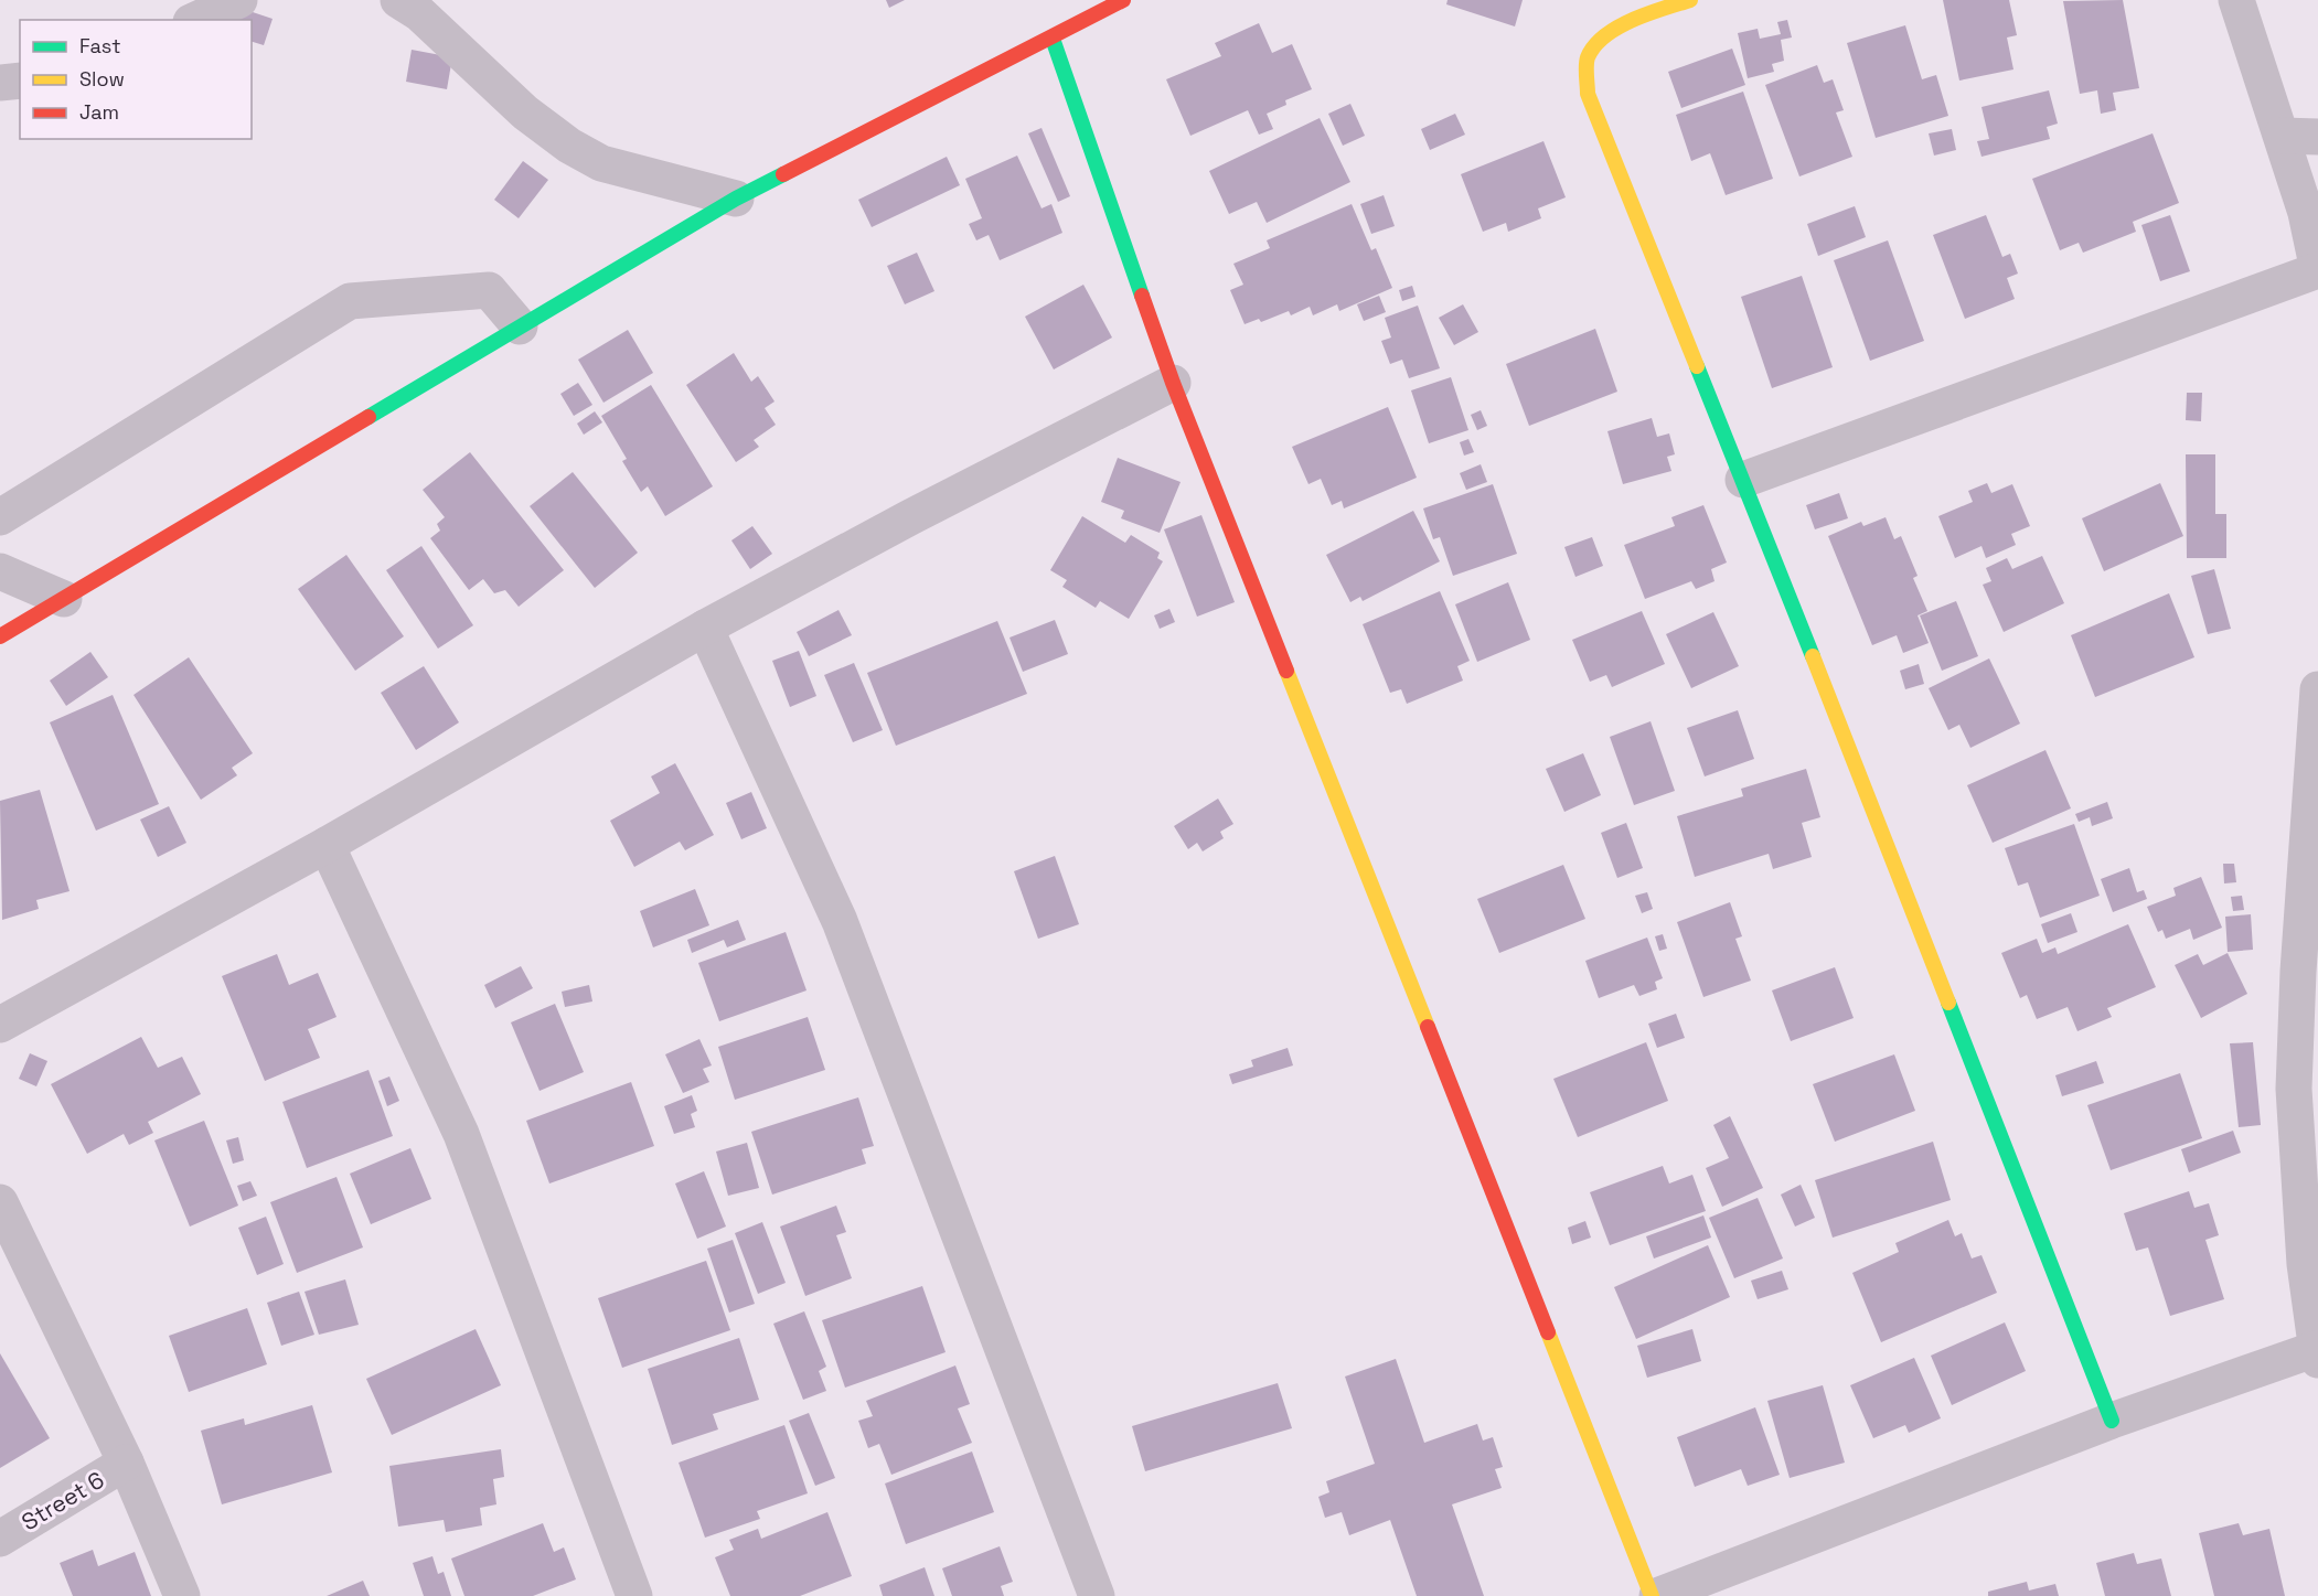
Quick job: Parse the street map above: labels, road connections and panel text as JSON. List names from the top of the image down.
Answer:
{
  "streets": {
    "street": ["Street 6"]
  },
  "legend": ["Fast", "Slow", "Jam"]
}
